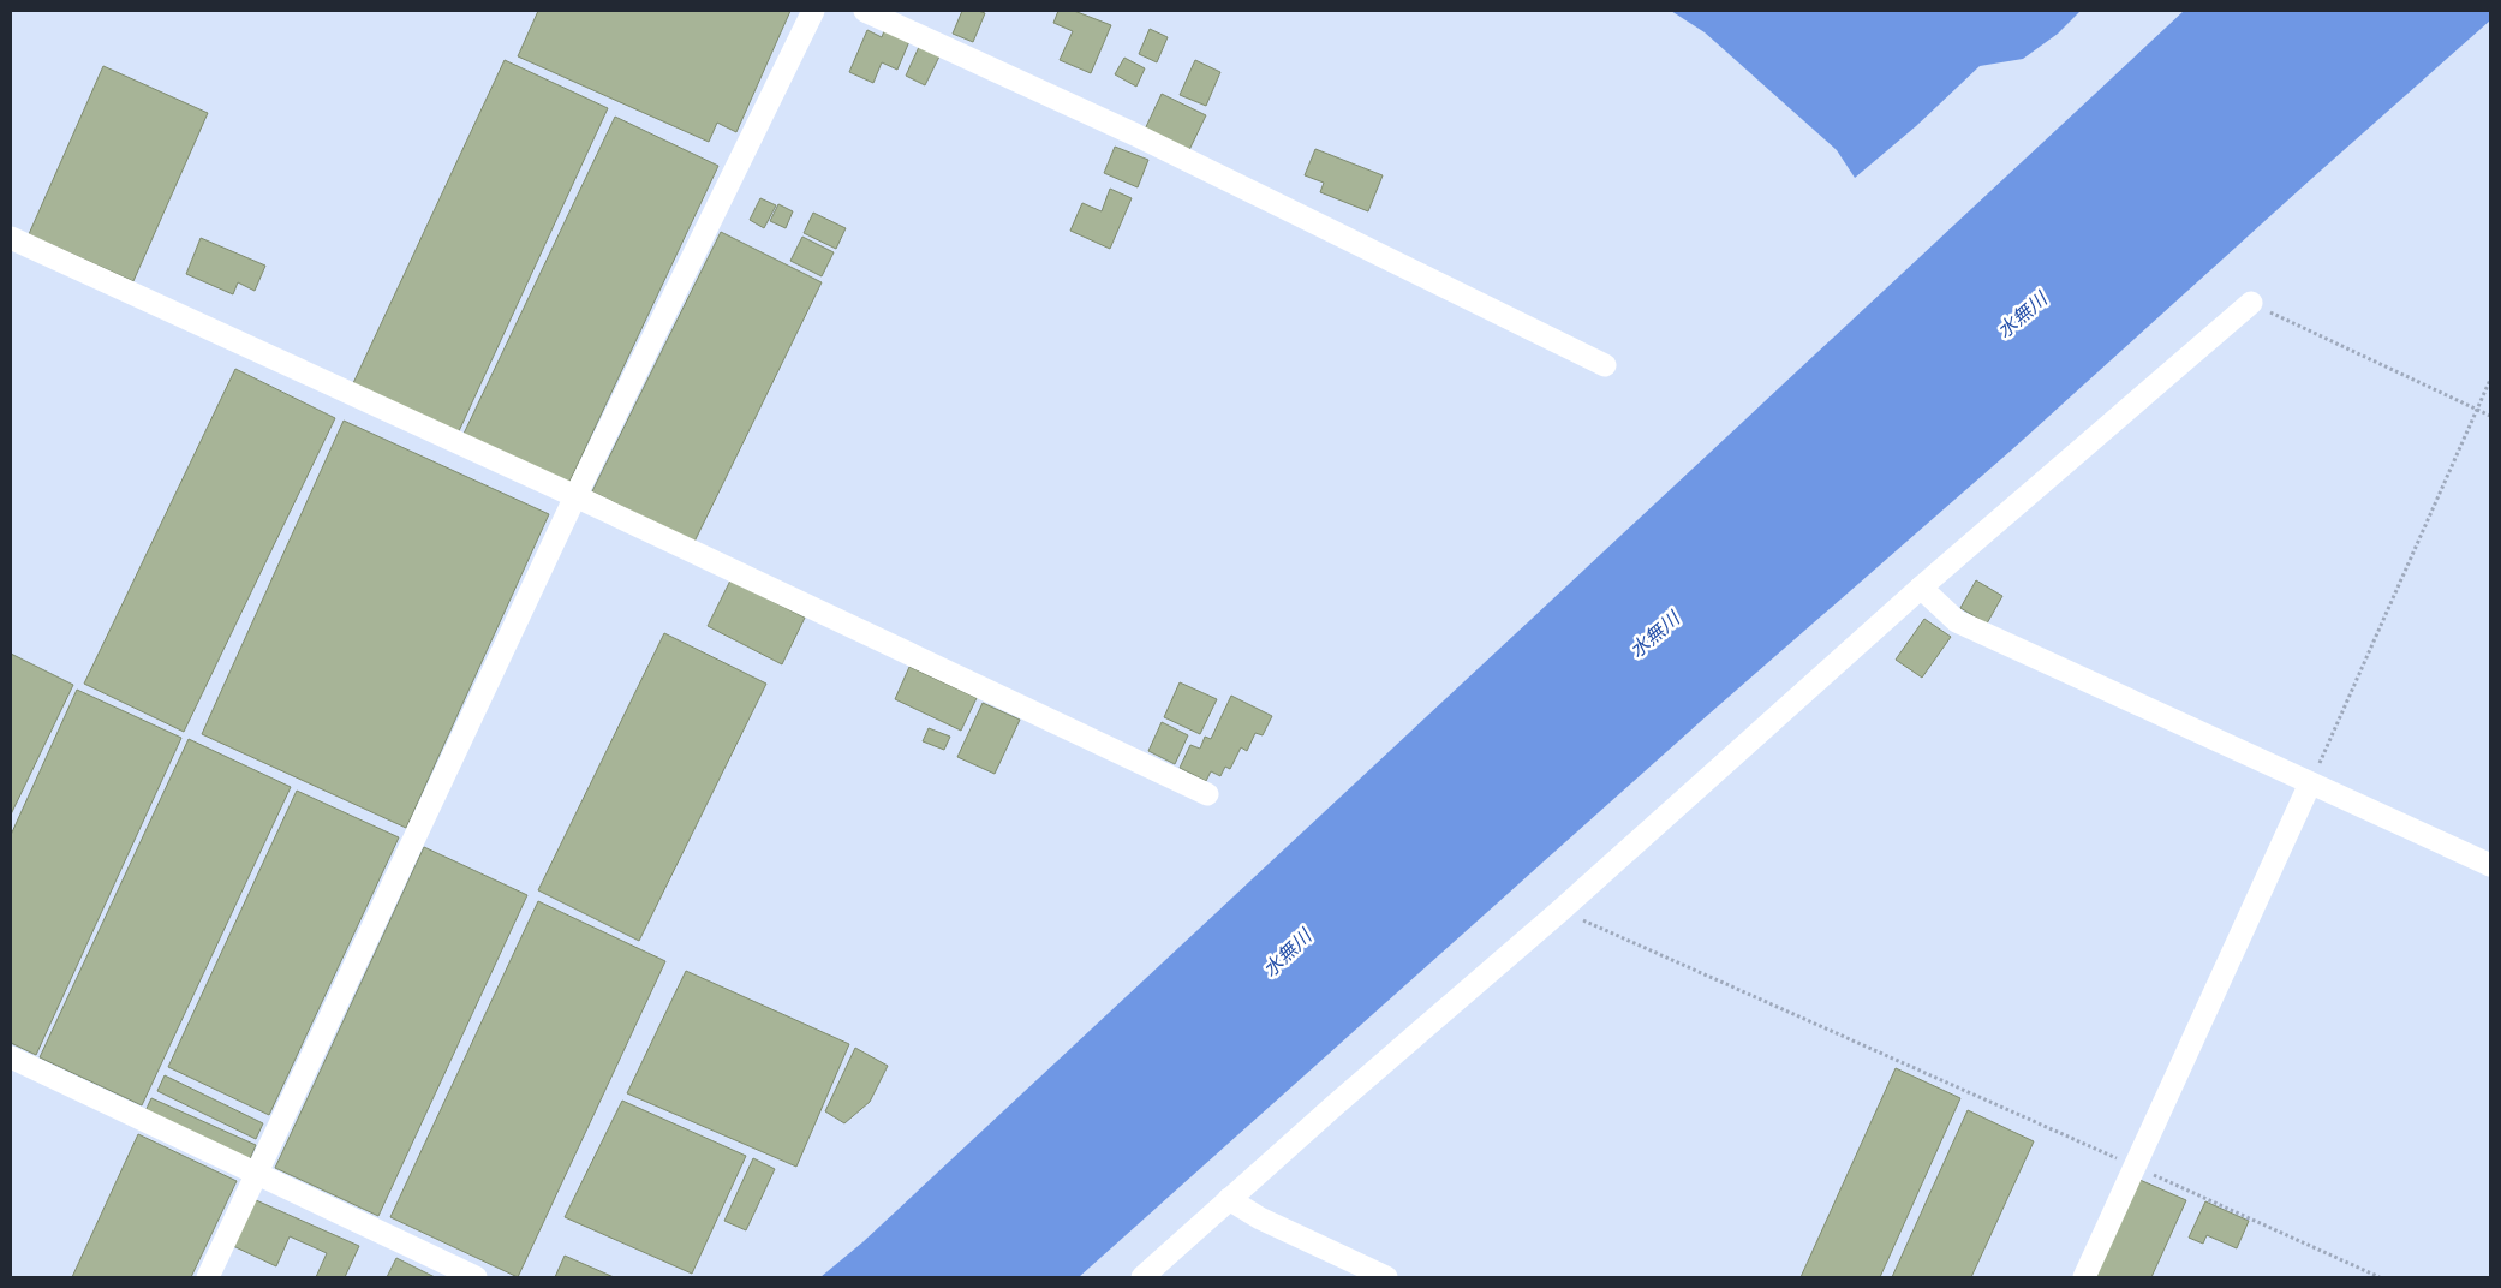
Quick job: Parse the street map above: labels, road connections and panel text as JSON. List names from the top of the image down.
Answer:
{
  "water": ["水無川"]
}
